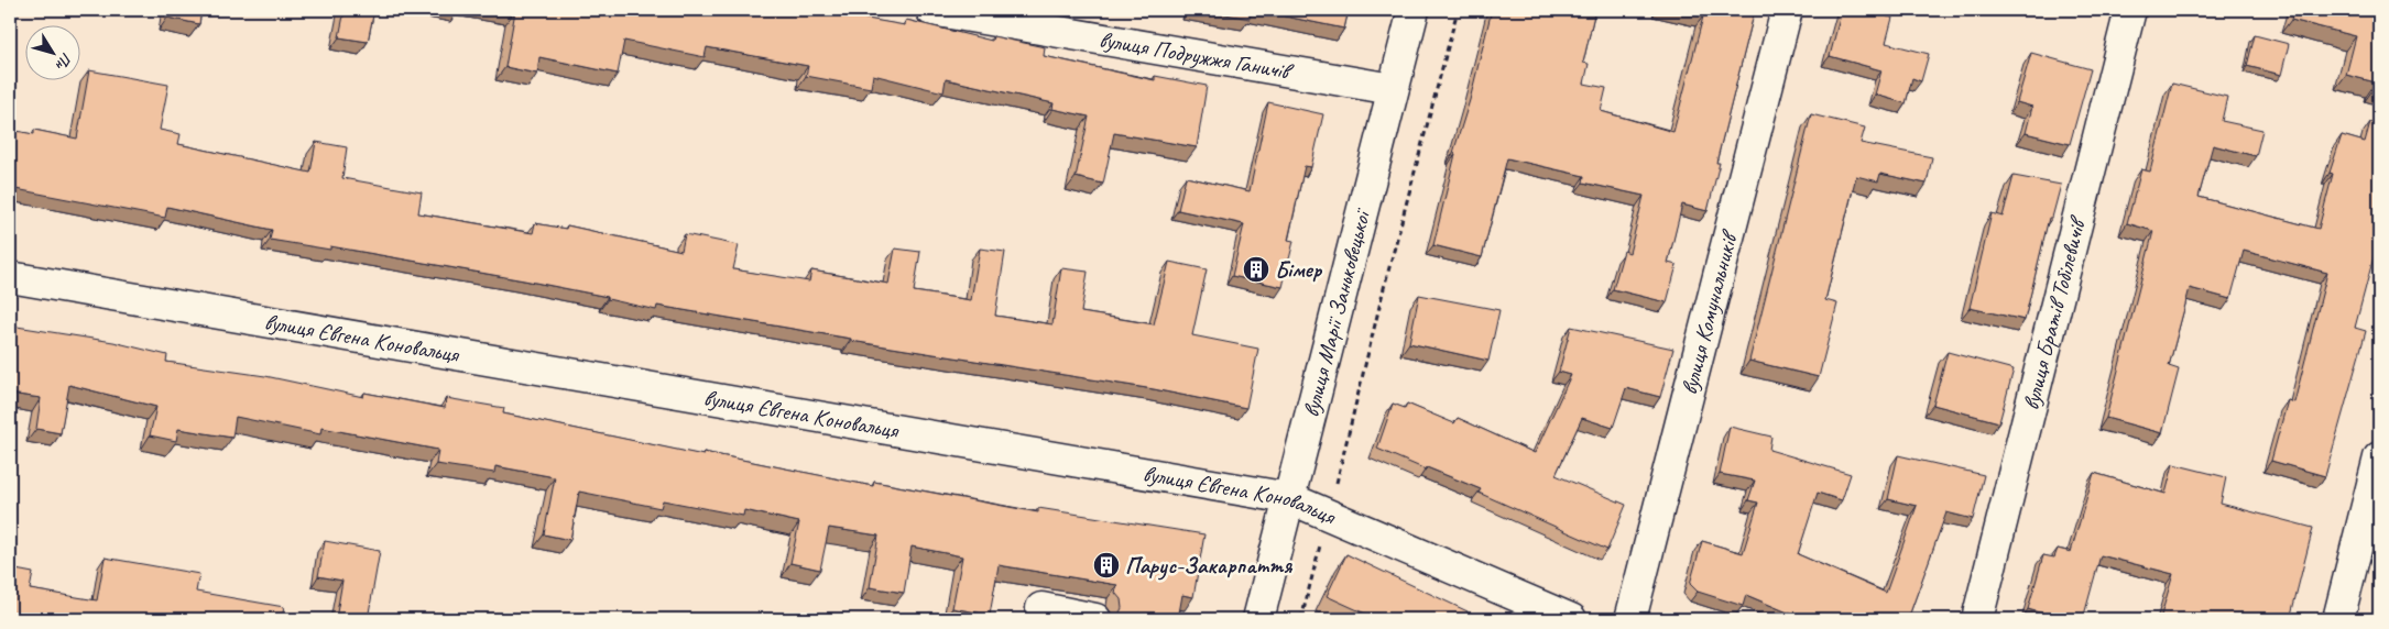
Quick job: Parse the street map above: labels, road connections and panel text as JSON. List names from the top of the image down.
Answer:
{
  "streets": {
    "street": [
      "вулиця Подружжя Ганичів",
      "вулиця Марії Заньковецької",
      "вулиця Комунальників",
      "вулиця Братів Тобілевичів",
      "вулиця Євгена Коновальця"
    ]
  },
  "crossings": [
    ["вулиця Подружжя Ганичів", "вулиця Марії Заньковецької"],
    ["вулиця Марії Заньковецької", "вулиця Євгена Коновальця"]
  ],
  "places": {
    "building": ["Бімер", "Парус-Закарпаття"]
  },
  "north": "bottom right"
}
